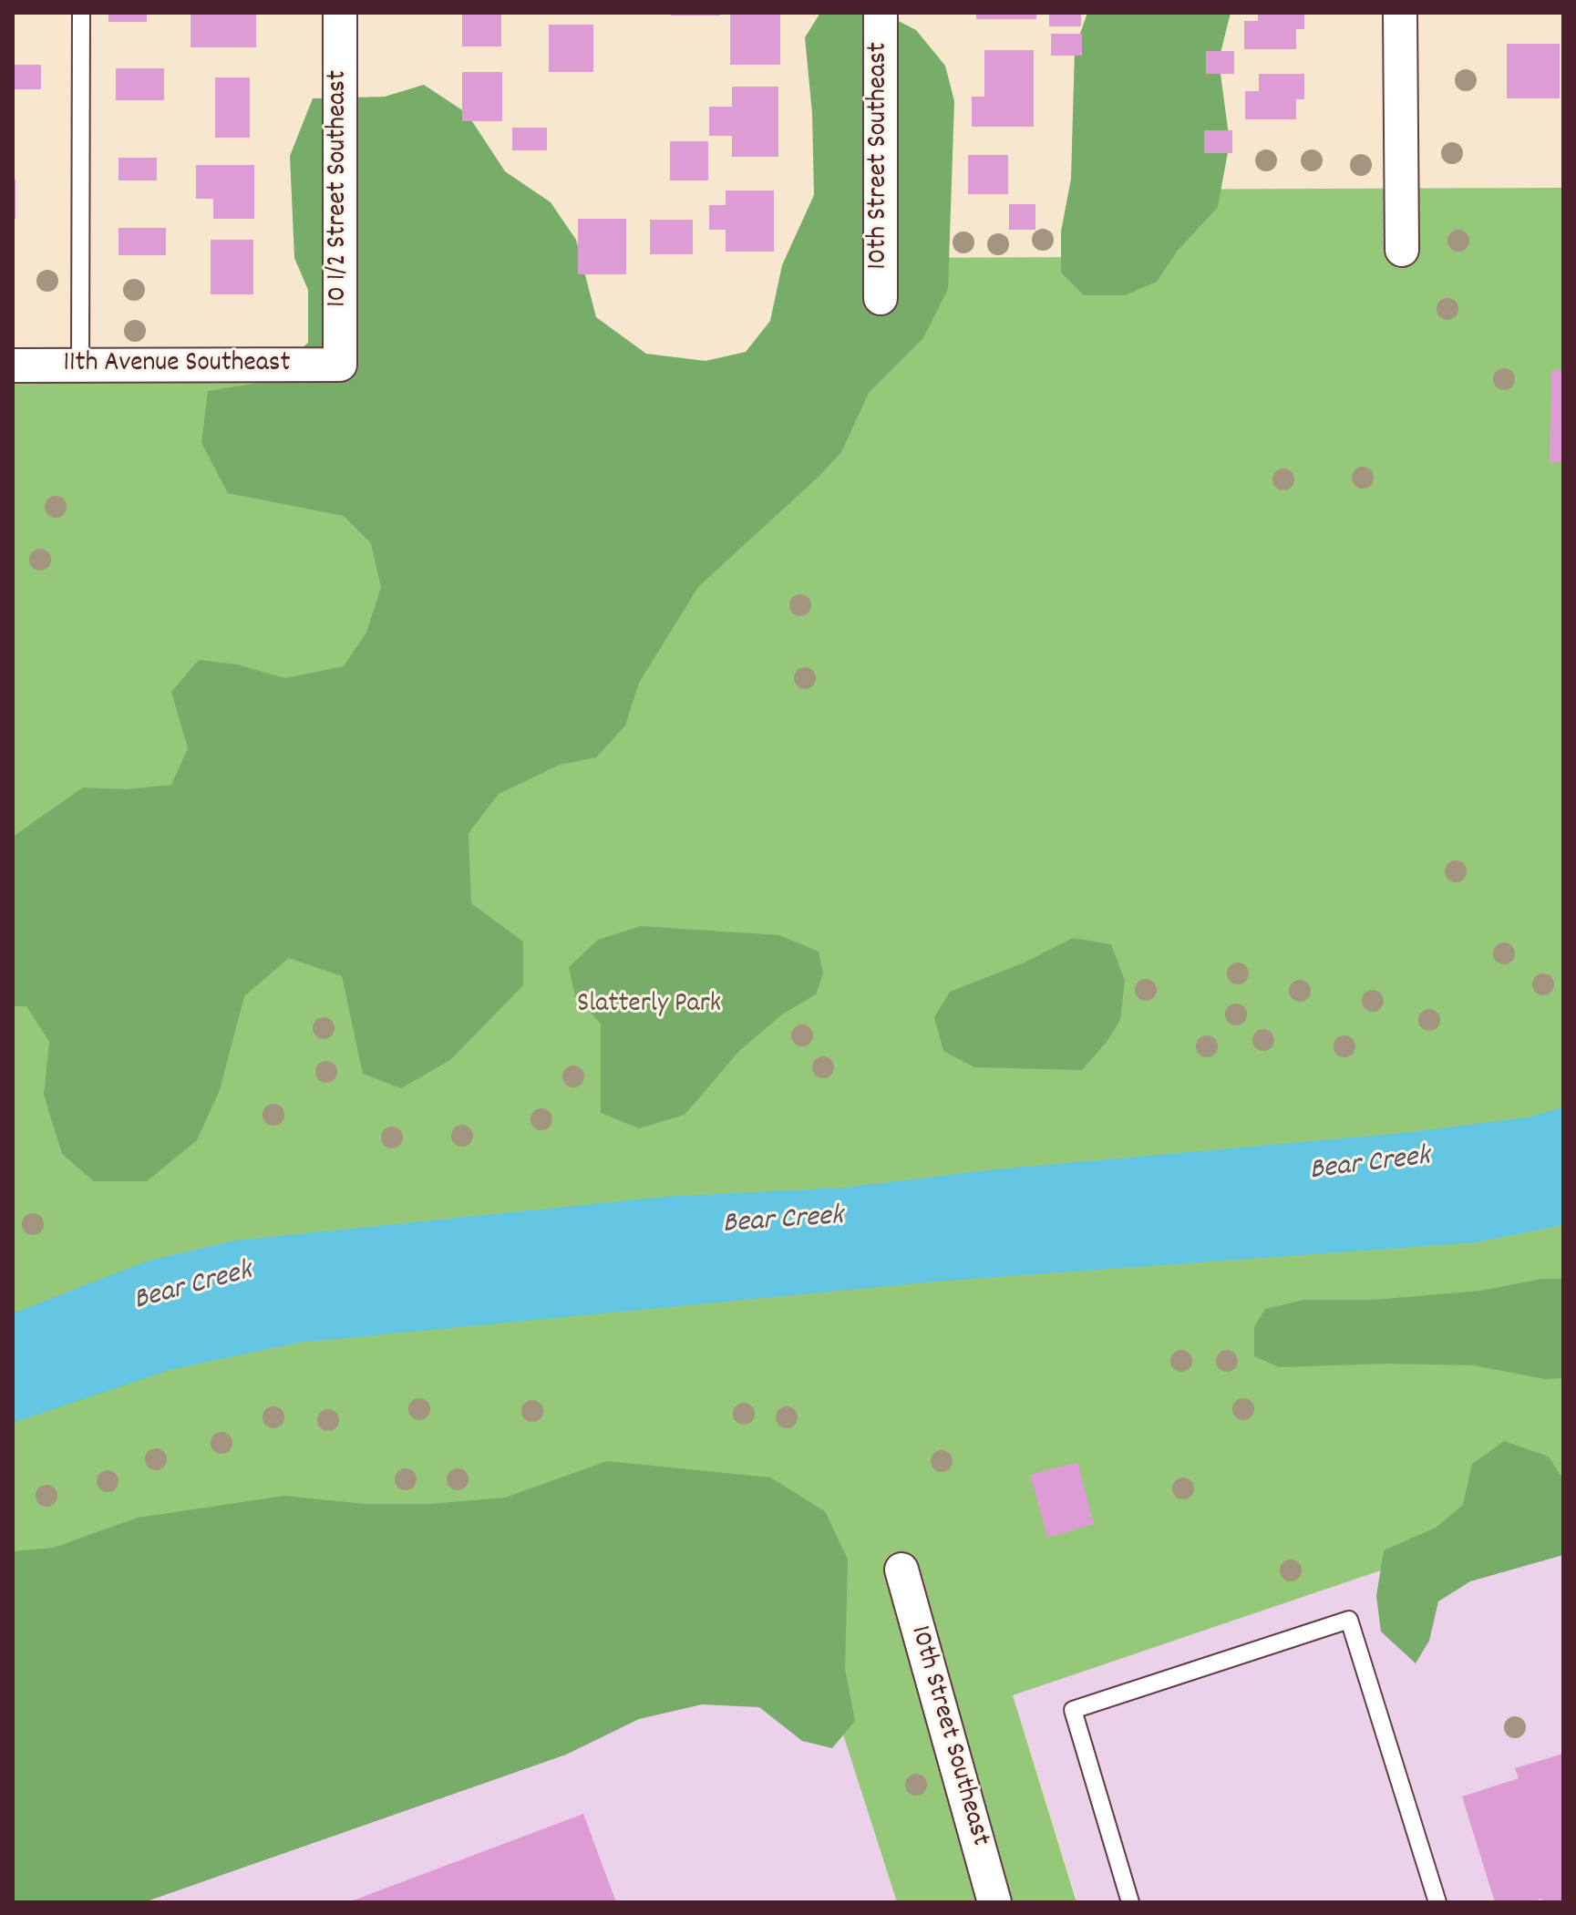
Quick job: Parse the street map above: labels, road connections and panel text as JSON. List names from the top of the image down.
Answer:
{
  "streets": {
    "street": ["10th Street Southeast", "10 1/2 Street Southeast", "11th Avenue Southeast"]
  },
  "crossings": [
    ["10 1/2 Street Southeast", "11th Avenue Southeast"]
  ],
  "water": ["Bear Creek"],
  "parks": ["Slatterly Park"]
}
